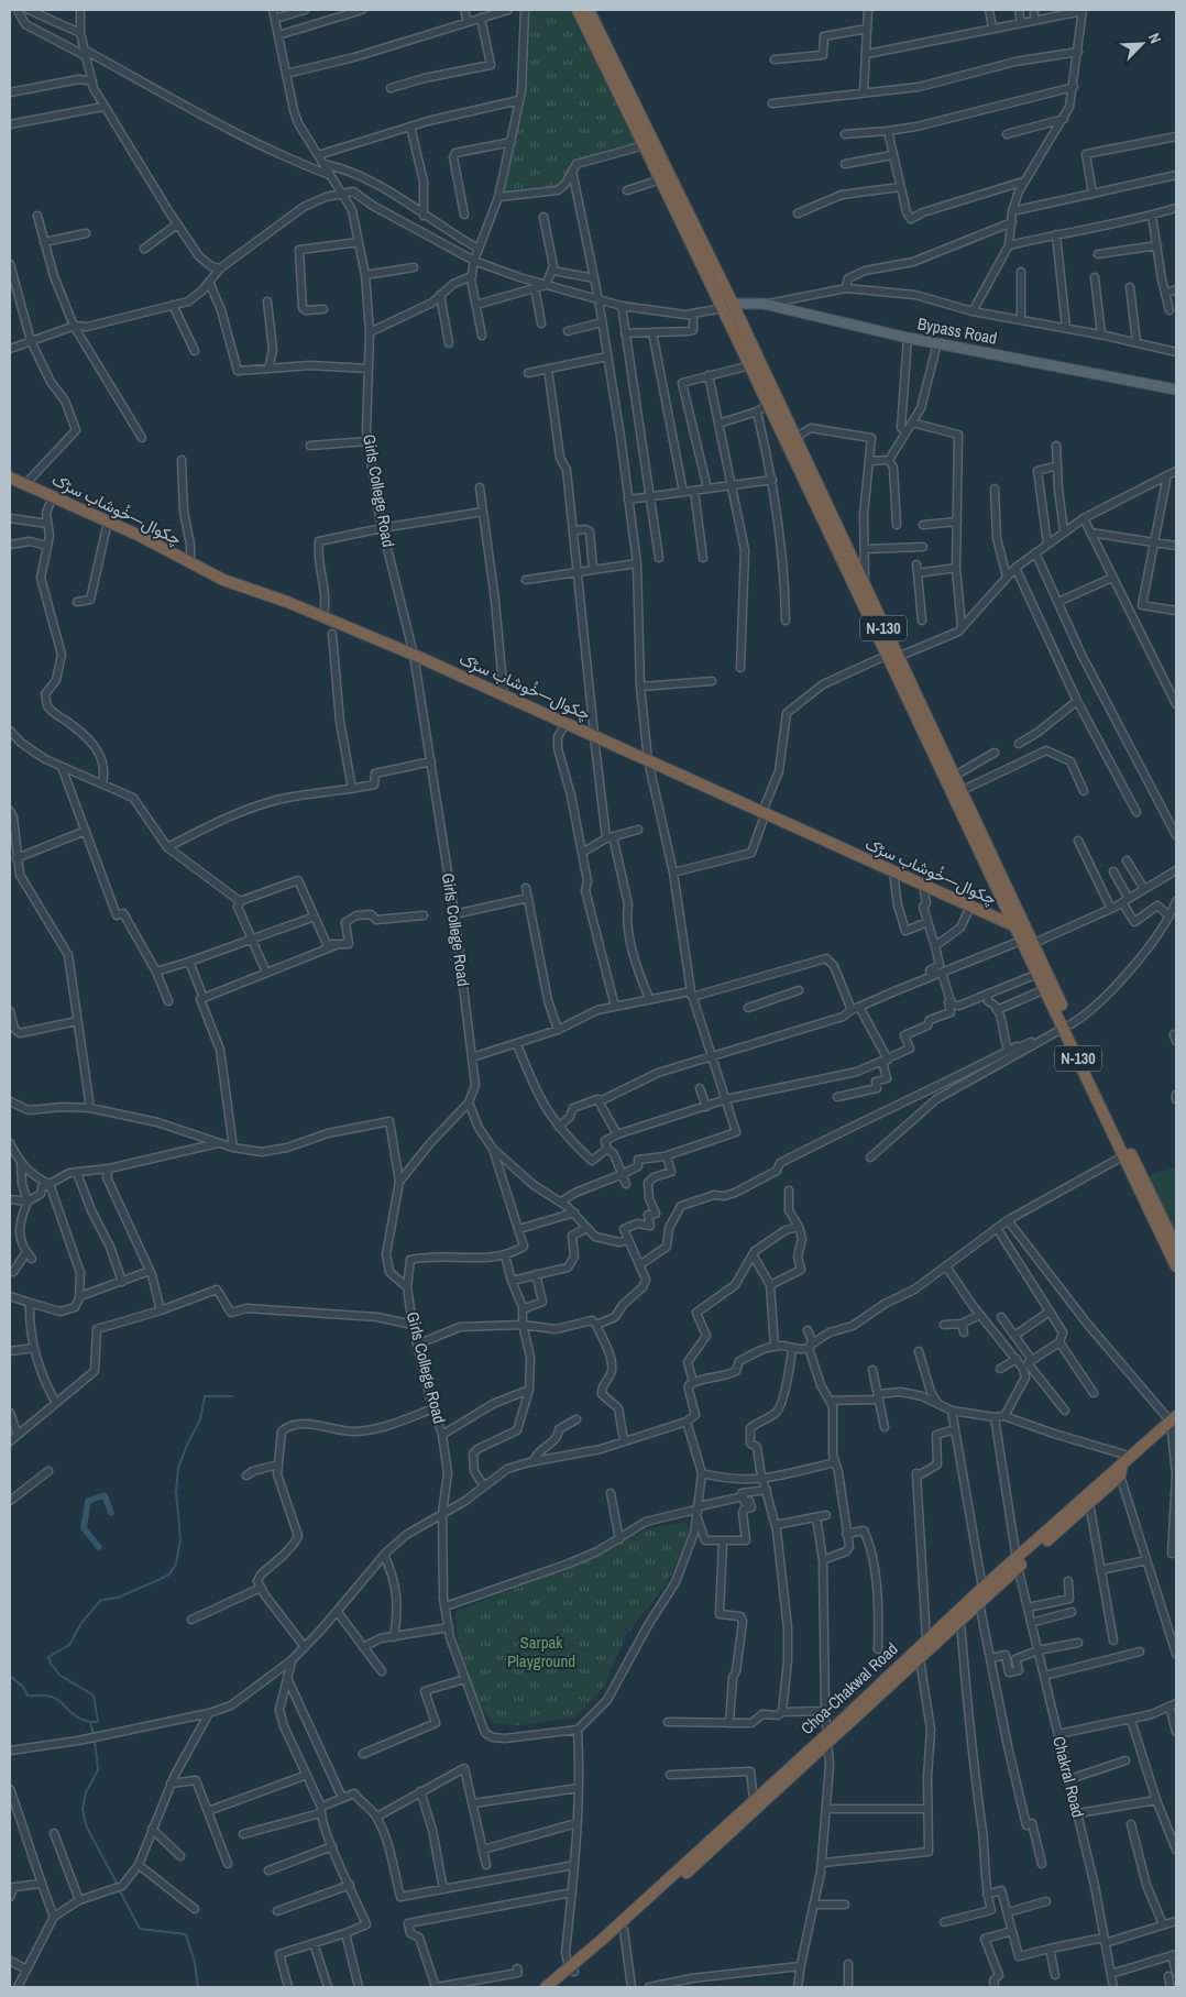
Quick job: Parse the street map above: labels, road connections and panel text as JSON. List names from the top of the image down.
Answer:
{
  "streets": {
    "highway": ["چکوال—خُوشاب سڑک", "N-130", "Choa-Chakwal Road"],
    "main road": ["Bypass Road"],
    "street": ["Girls College Road", "Chakral Road"]
  },
  "crossings": [
    ["Bypass Road", "N-130"],
    ["Girls College Road", "چکوال—خُوشاب سڑک"],
    ["چکوال—خُوشاب سڑک", "N-130"],
    ["Choa-Chakwal Road", "Chakral Road"]
  ],
  "parks": ["Sarpak Playground"],
  "north": "top right"
}
